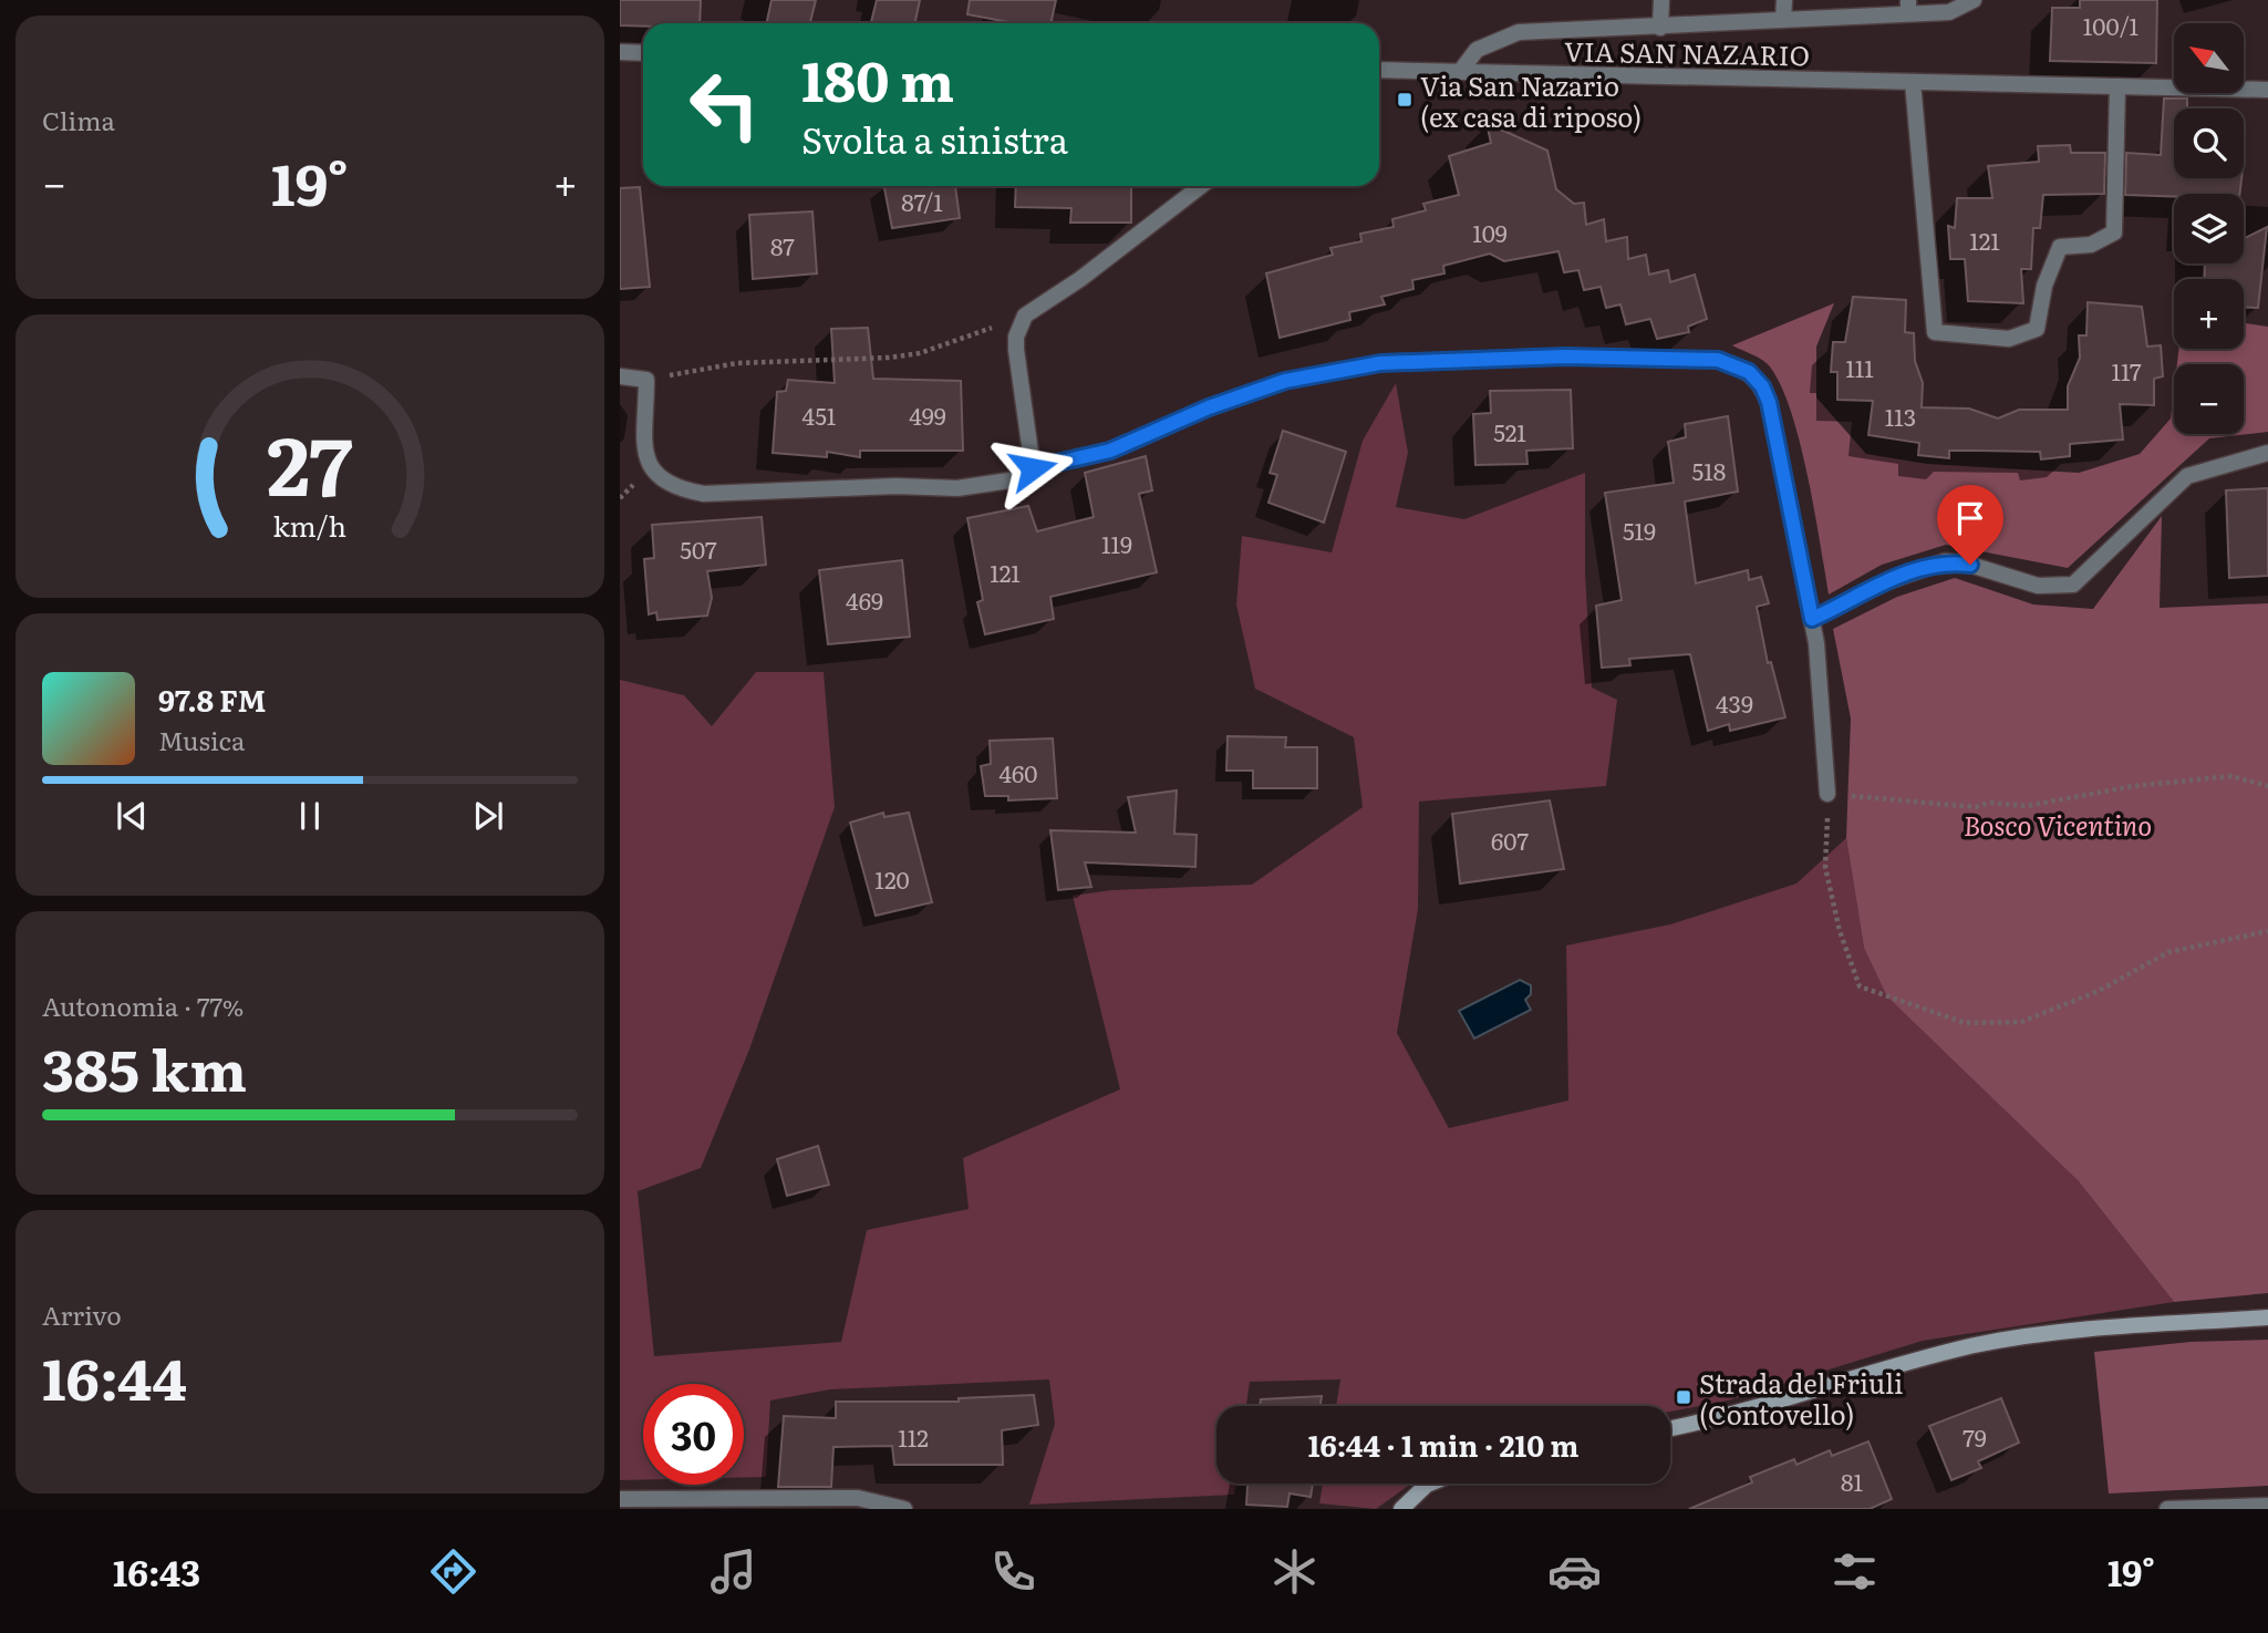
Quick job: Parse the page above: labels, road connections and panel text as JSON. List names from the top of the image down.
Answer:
{
  "streets": {
    "street": ["VIA SAN NAZARIO"]
  },
  "parks": ["Bosco Vicentino"],
  "places": {
    "transit": ["Via San Nazario (ex casa di riposo)", "Strada del Friuli (Contovello)"]
  },
  "house_numbers": [
    "100/1",
    "87/1",
    "109",
    "121",
    "87",
    "111",
    "117",
    "451",
    "499",
    "113",
    "521",
    "518",
    "519",
    "119",
    "507",
    "121",
    "469",
    "439",
    "460",
    "607",
    "120",
    "112",
    "79",
    "81"
  ],
  "north": "top left",
  "page": {
    "tile": [
      "Clima",
      ["Autonomia · 77%", "385 km"],
      ["Arrivo", "16:44"]
    ],
    "map_buttons": ["+", "−"],
    "turn": ["180 m", "Svolta a sinistra"],
    "heat": ["−", "19°", "+"],
    "song": ["97.8 FM", "Musica"],
    "limit": "30",
    "trip": "16:44 · 1 min · 210 m",
    "tabs": ["16:43", "19°"],
    "gauge": ["27", "km/h"]
  }
}
